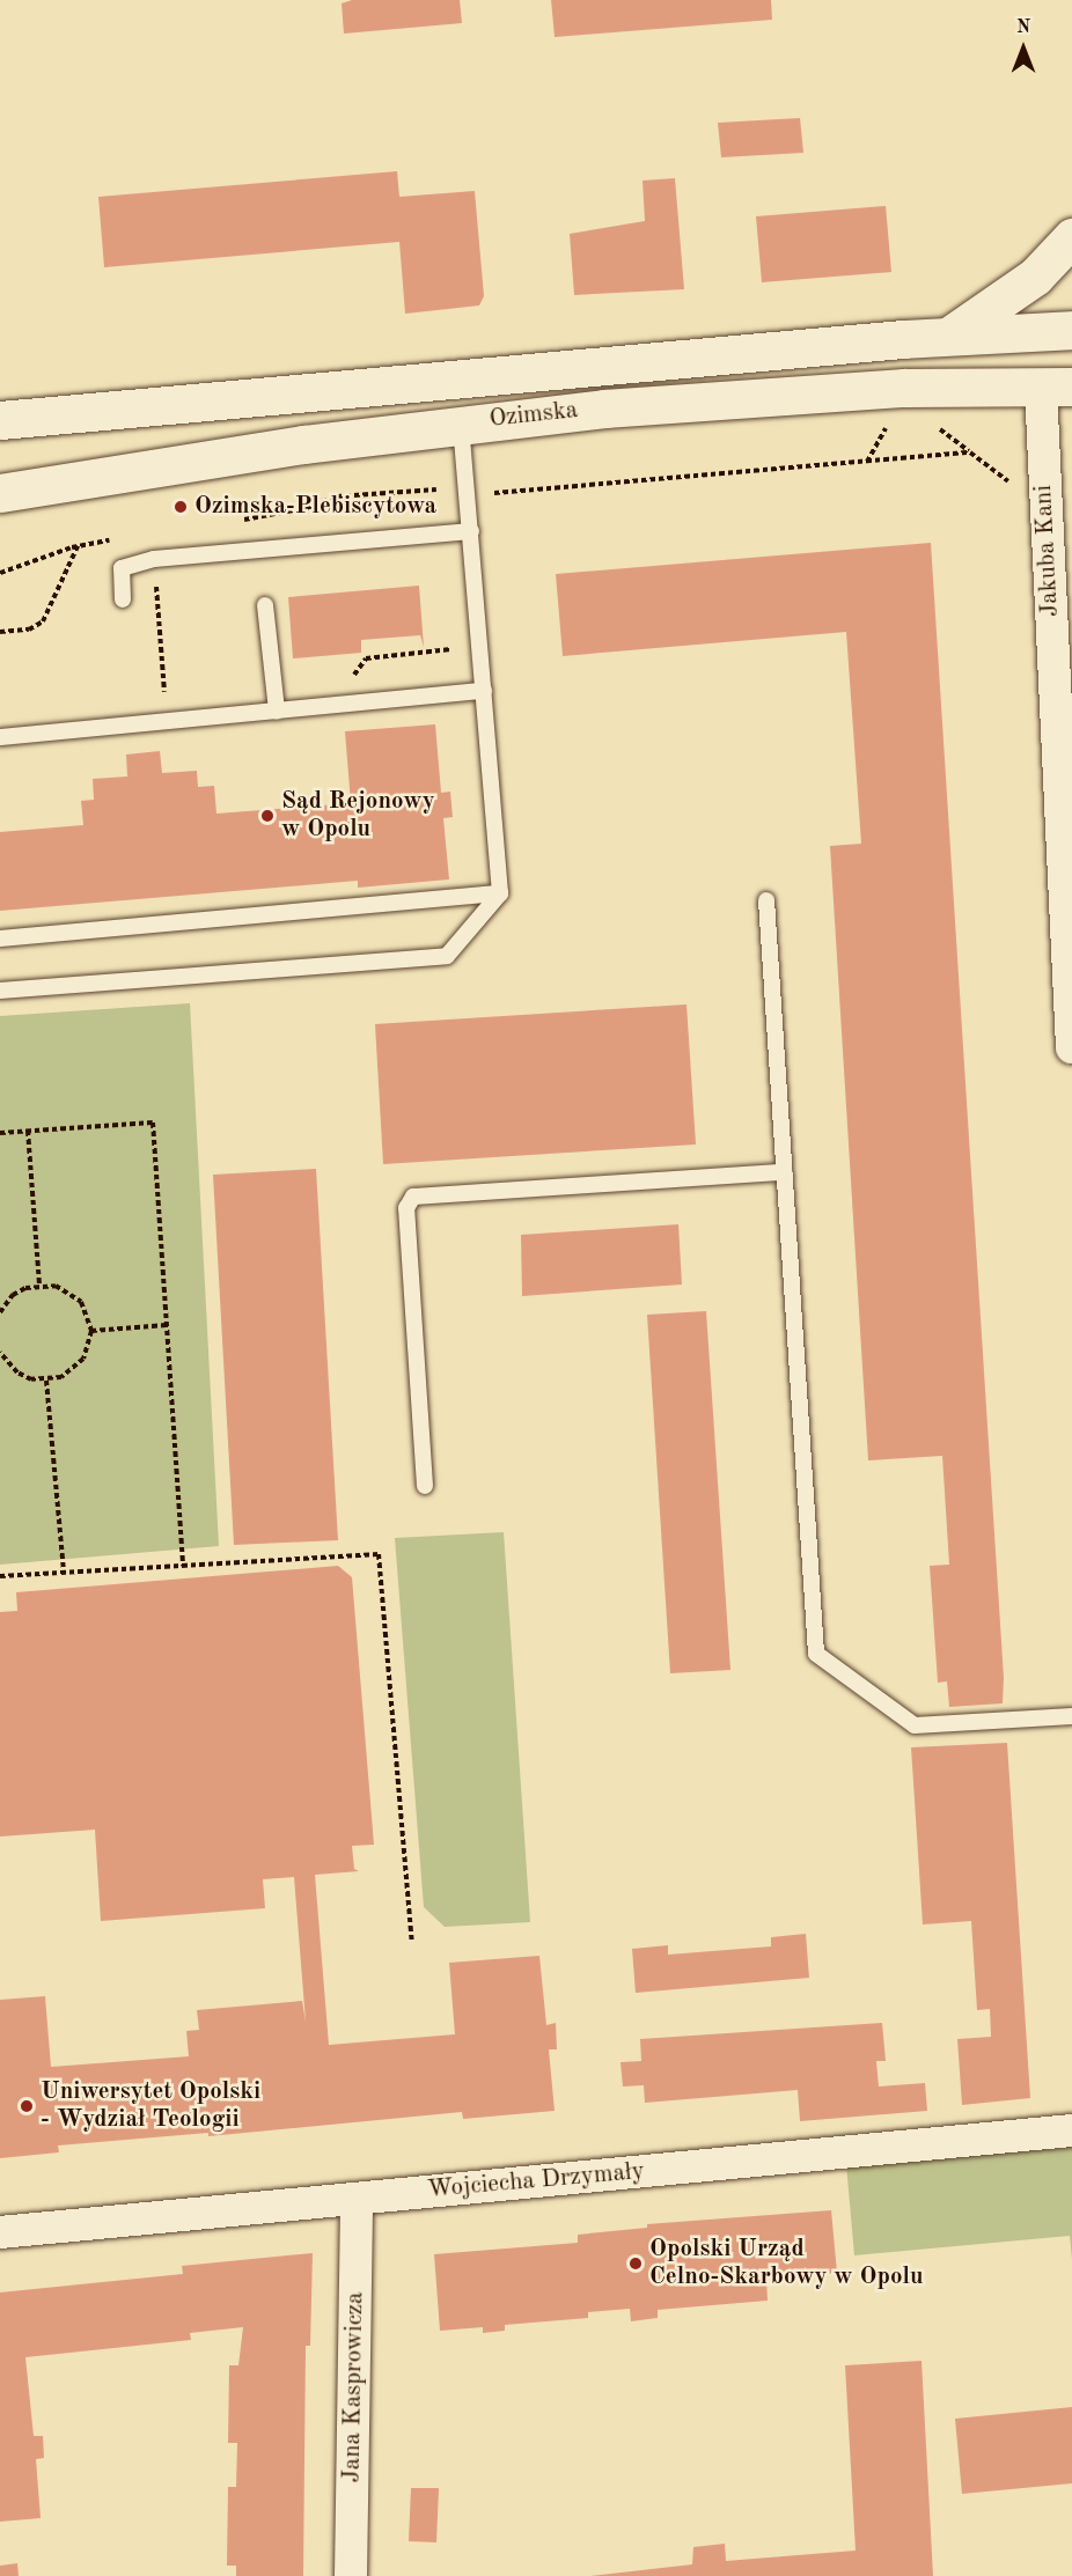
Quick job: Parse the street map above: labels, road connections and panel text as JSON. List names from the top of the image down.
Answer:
{
  "streets": {
    "main road": ["Ozimska"],
    "street": ["Jakuba Kani", "Wojciecha Drzymały", "Jana Kasprowicza"]
  },
  "crossings": [
    ["Ozimska", "Jakuba Kani"],
    ["Wojciecha Drzymały", "Jana Kasprowicza"]
  ],
  "places": [
    "Ozimska-Plebiscytowa",
    "Sąd Rejonowy w Opolu",
    "Uniwersytet Opolski - Wydział Teologii",
    "Opolski Urząd Celno-Skarbowy w Opolu"
  ],
  "north": "top"
}
